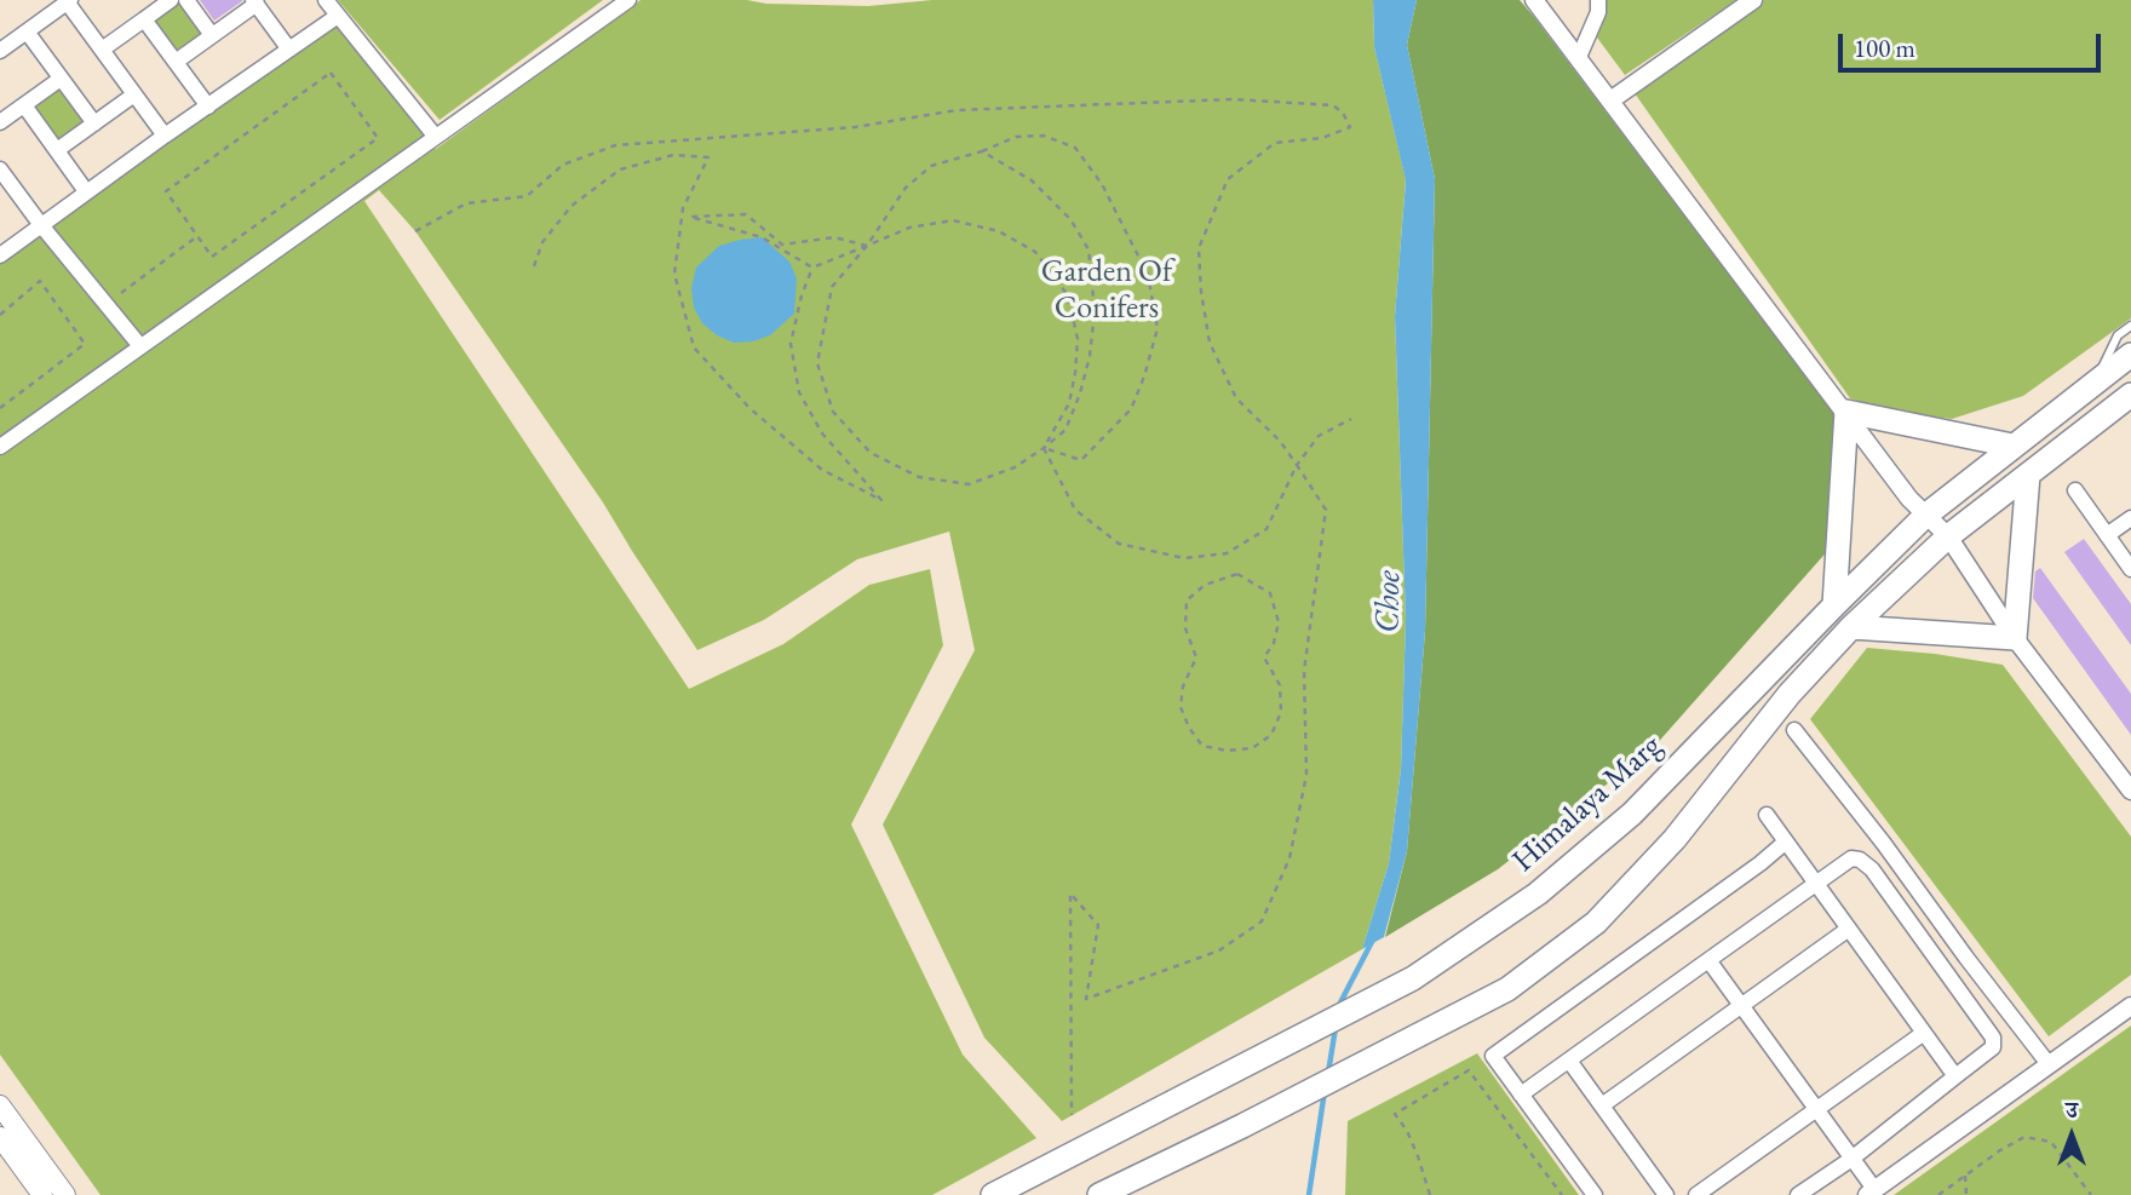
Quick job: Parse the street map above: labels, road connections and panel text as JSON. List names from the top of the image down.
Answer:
{
  "streets": {
    "main road": ["Himalaya Marg"]
  },
  "water": ["Choe"],
  "parks": ["Garden Of Conifers"],
  "scale_bar": "100 m",
  "north": "top"
}
